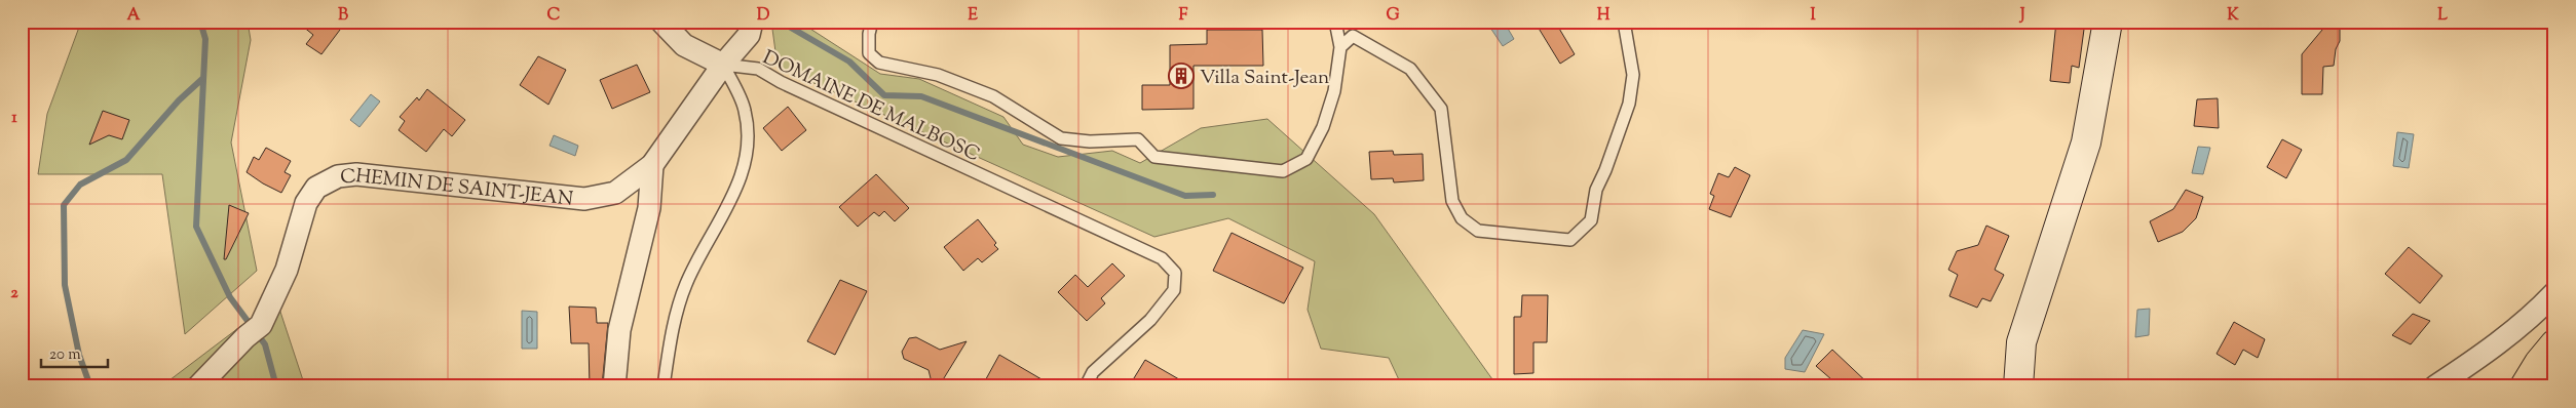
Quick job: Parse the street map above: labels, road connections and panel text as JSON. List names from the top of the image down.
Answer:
{
  "streets": {
    "street": ["CHEMIN DE SAINT-JEAN"],
    "lane": ["DOMAINE DE MALBOSC"]
  },
  "crossings": [
    ["DOMAINE DE MALBOSC", "CHEMIN DE SAINT-JEAN"]
  ],
  "places": {
    "building": ["Villa Saint-Jean"]
  },
  "scale_bar": "20 m",
  "grid": {
    "columns": [
      "A",
      "B",
      "C",
      "D",
      "E",
      "F",
      "G",
      "H",
      "I",
      "J",
      "K",
      "L"
    ],
    "rows": ["1", "2"]
  }
}
